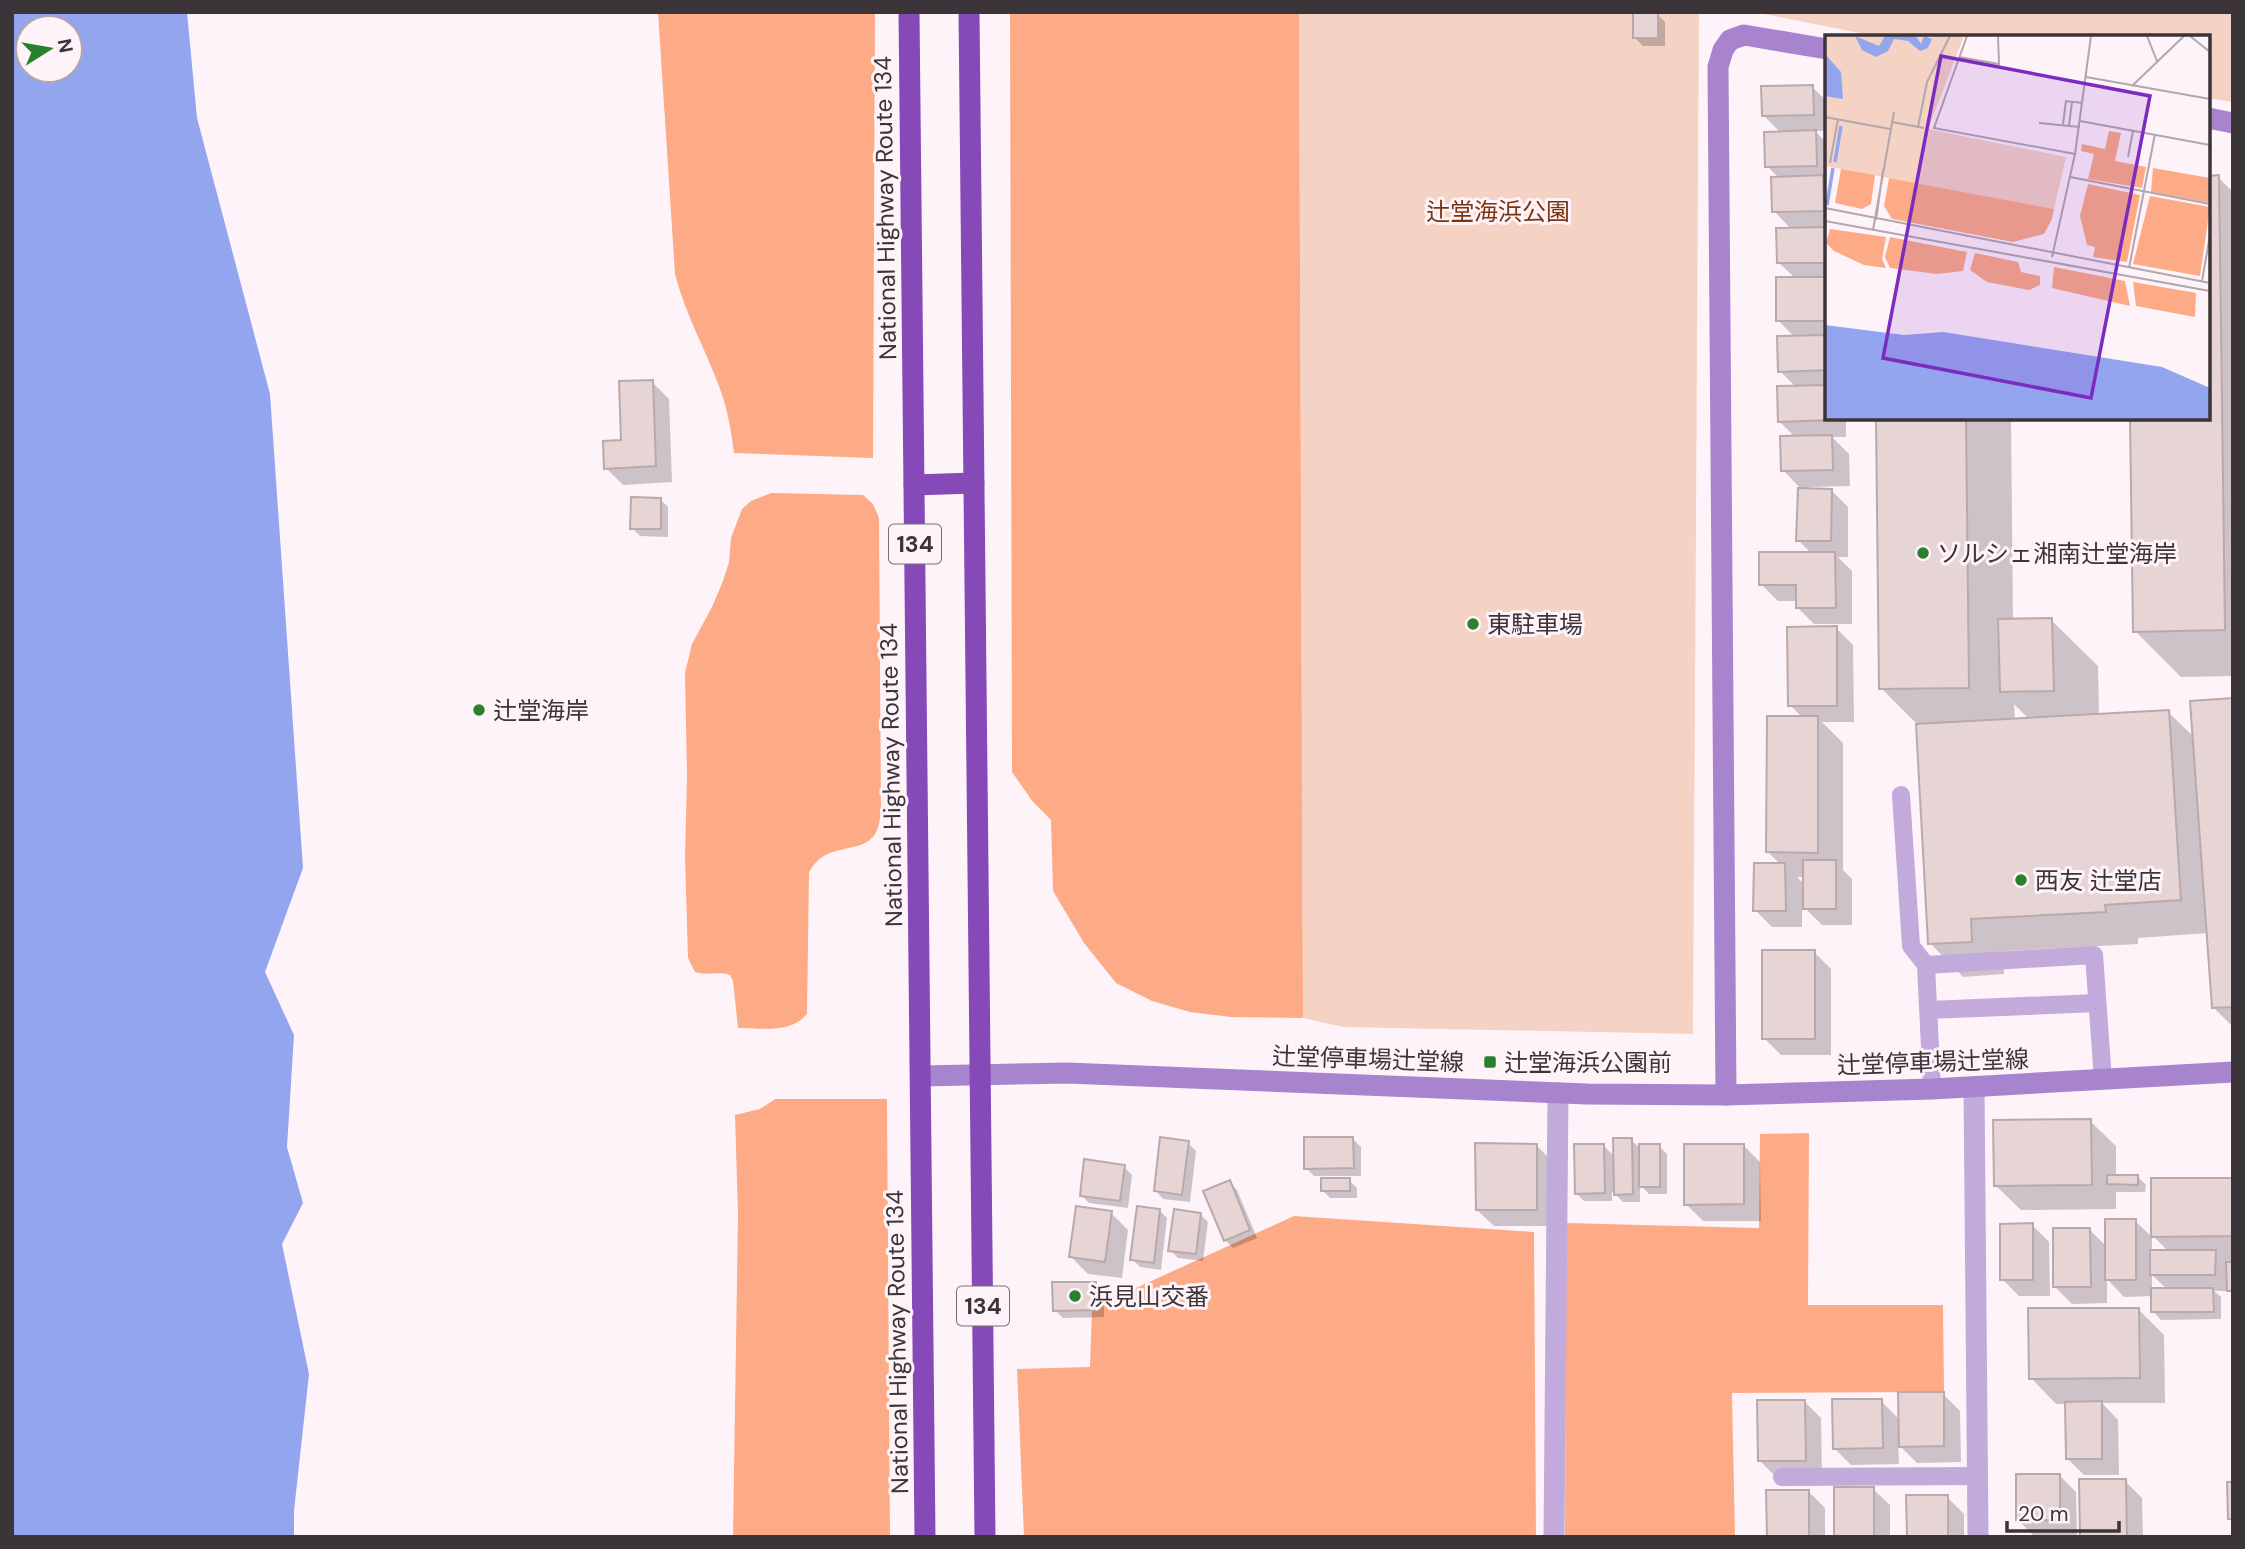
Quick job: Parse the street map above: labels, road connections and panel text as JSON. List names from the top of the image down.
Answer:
{
  "streets": {
    "highway": ["National Highway Route 134", "134"],
    "main road": ["辻堂停車場辻堂線"]
  },
  "crossings": [
    ["National Highway Route 134", "辻堂停車場辻堂線"],
    ["134", "辻堂停車場辻堂線"]
  ],
  "parks": ["辻堂海浜公園"],
  "places": {
    "other": [
      "ソルシェ湘南辻堂海岸",
      "東駐車場",
      "辻堂海岸",
      "西友 辻堂店",
      "浜見山交番"
    ],
    "transit": ["辻堂海浜公園前"]
  },
  "scale_bar": "20 m",
  "north": "right"
}
